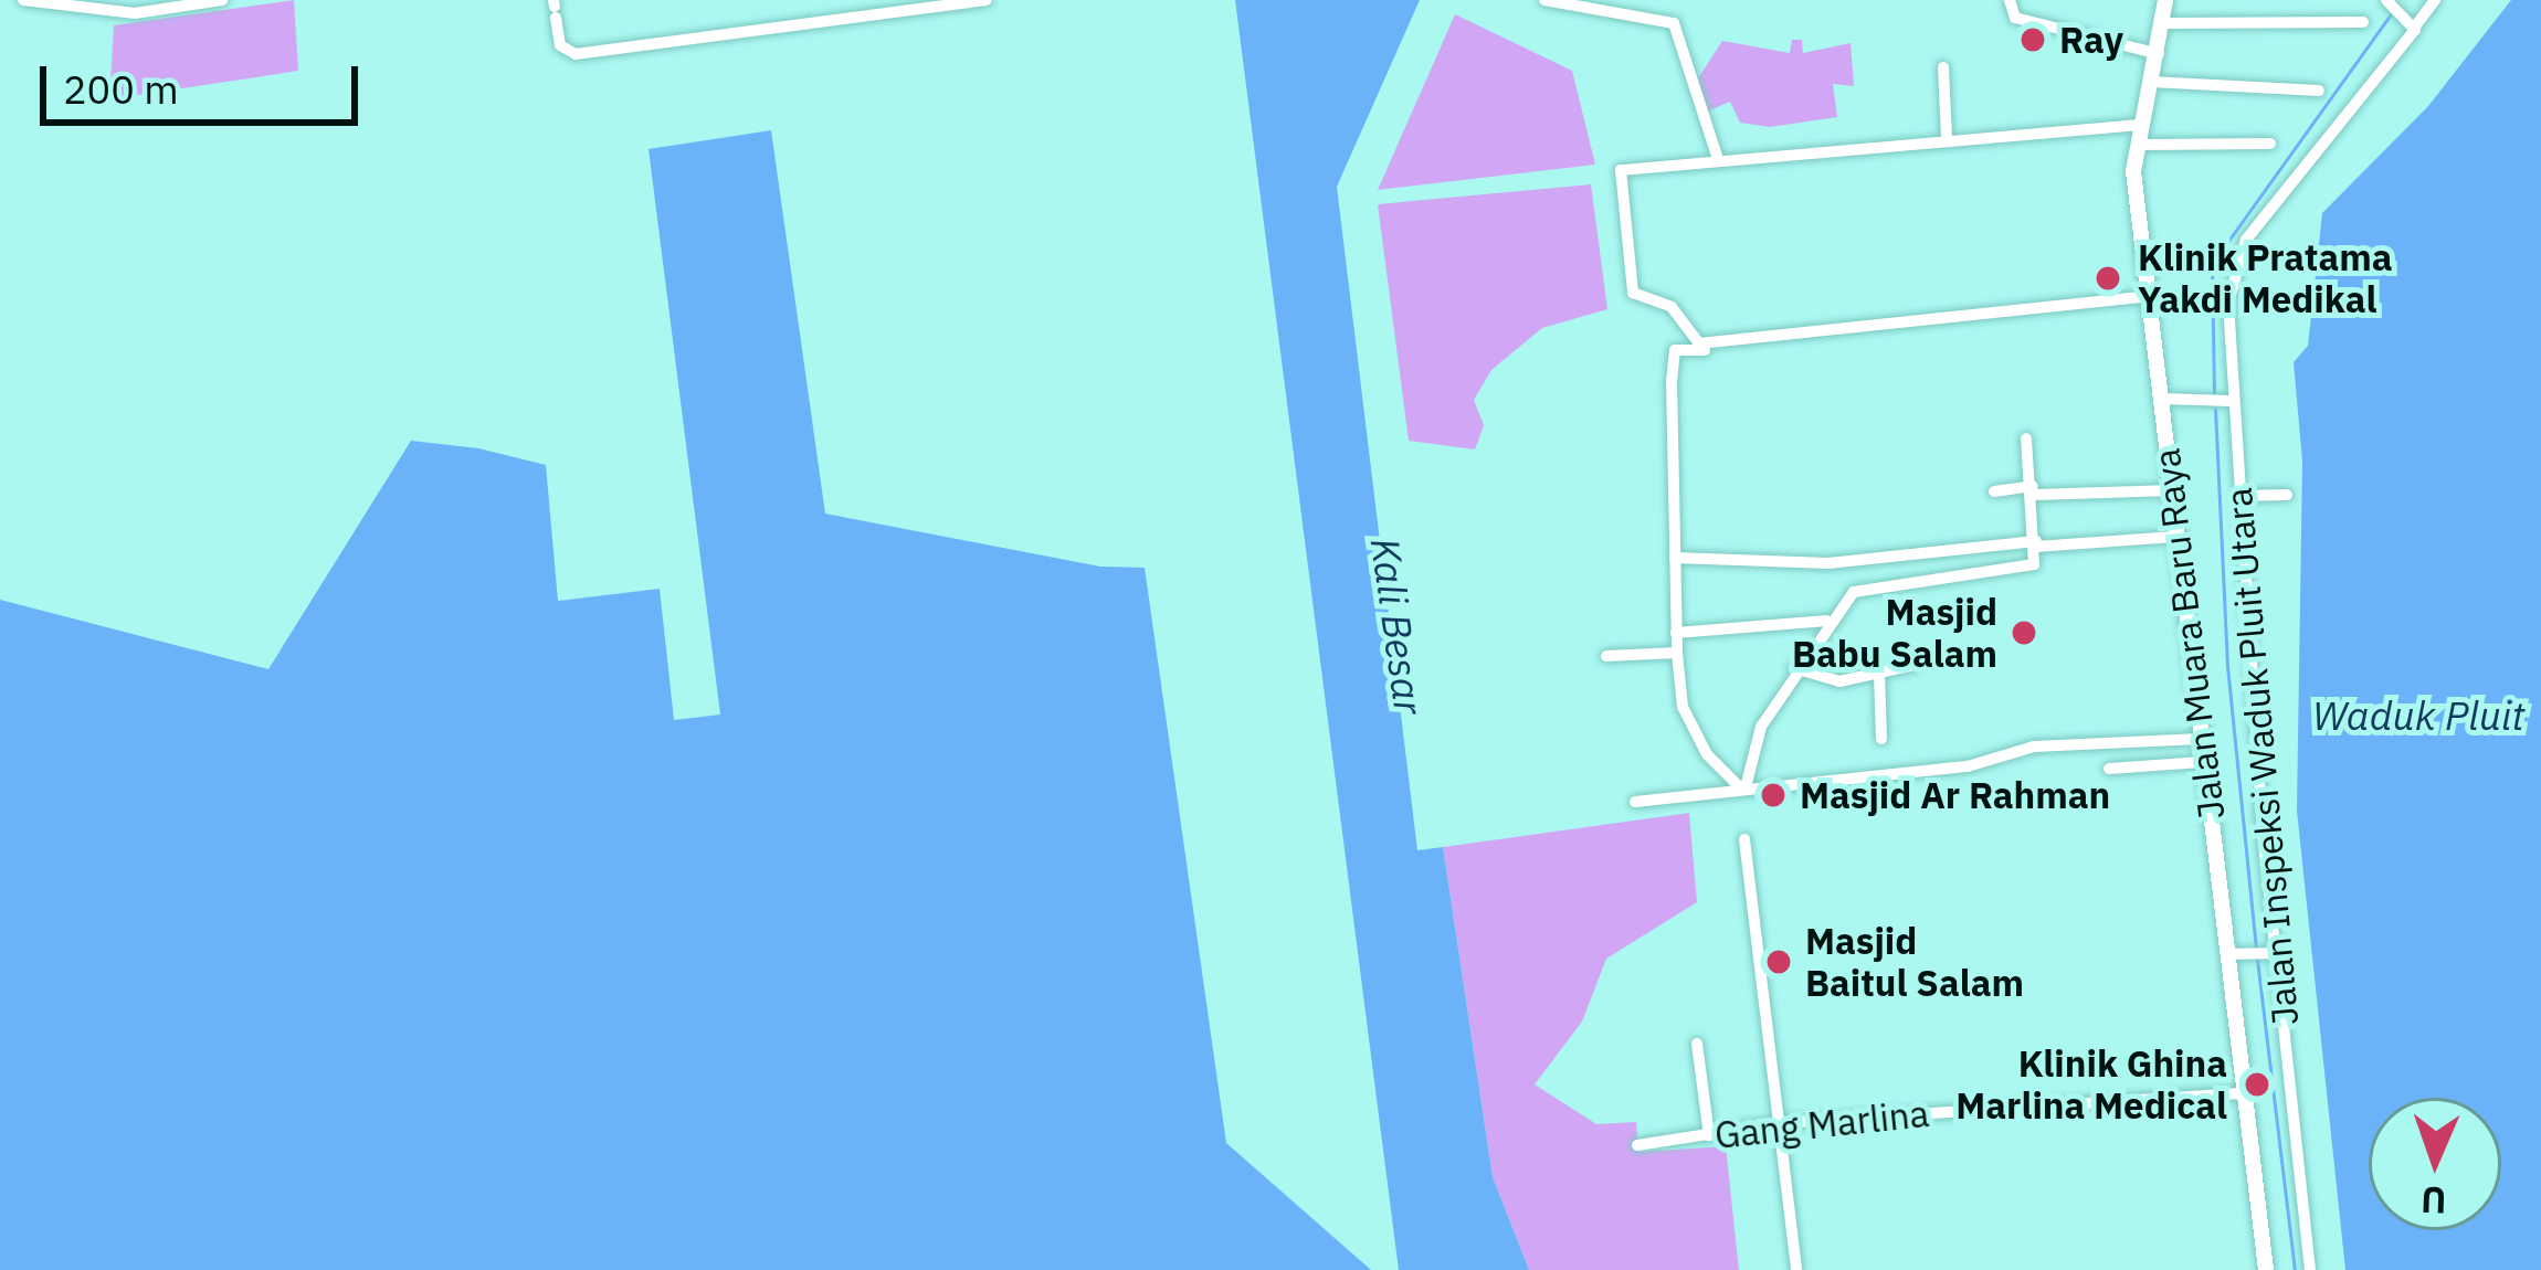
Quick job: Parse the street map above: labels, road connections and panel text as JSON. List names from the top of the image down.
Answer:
{
  "streets": {
    "street": ["Jalan Muara Baru Raya", "Jalan Inspeksi Waduk Pluit Utara", "Gang Marlina"]
  },
  "crossings": [
    ["Jalan Muara Baru Raya", "Gang Marlina"]
  ],
  "water": ["Kali Besar", "Waduk Pluit"],
  "places": [
    "Ray",
    "Klinik Pratama Yakdi Medikal",
    "Masjid Babu Salam",
    "Masjid Ar Rahman",
    "Masjid Baitul Salam",
    "Klinik Ghina Marlina Medical"
  ],
  "scale_bar": "200 m",
  "north": "bottom"
}
